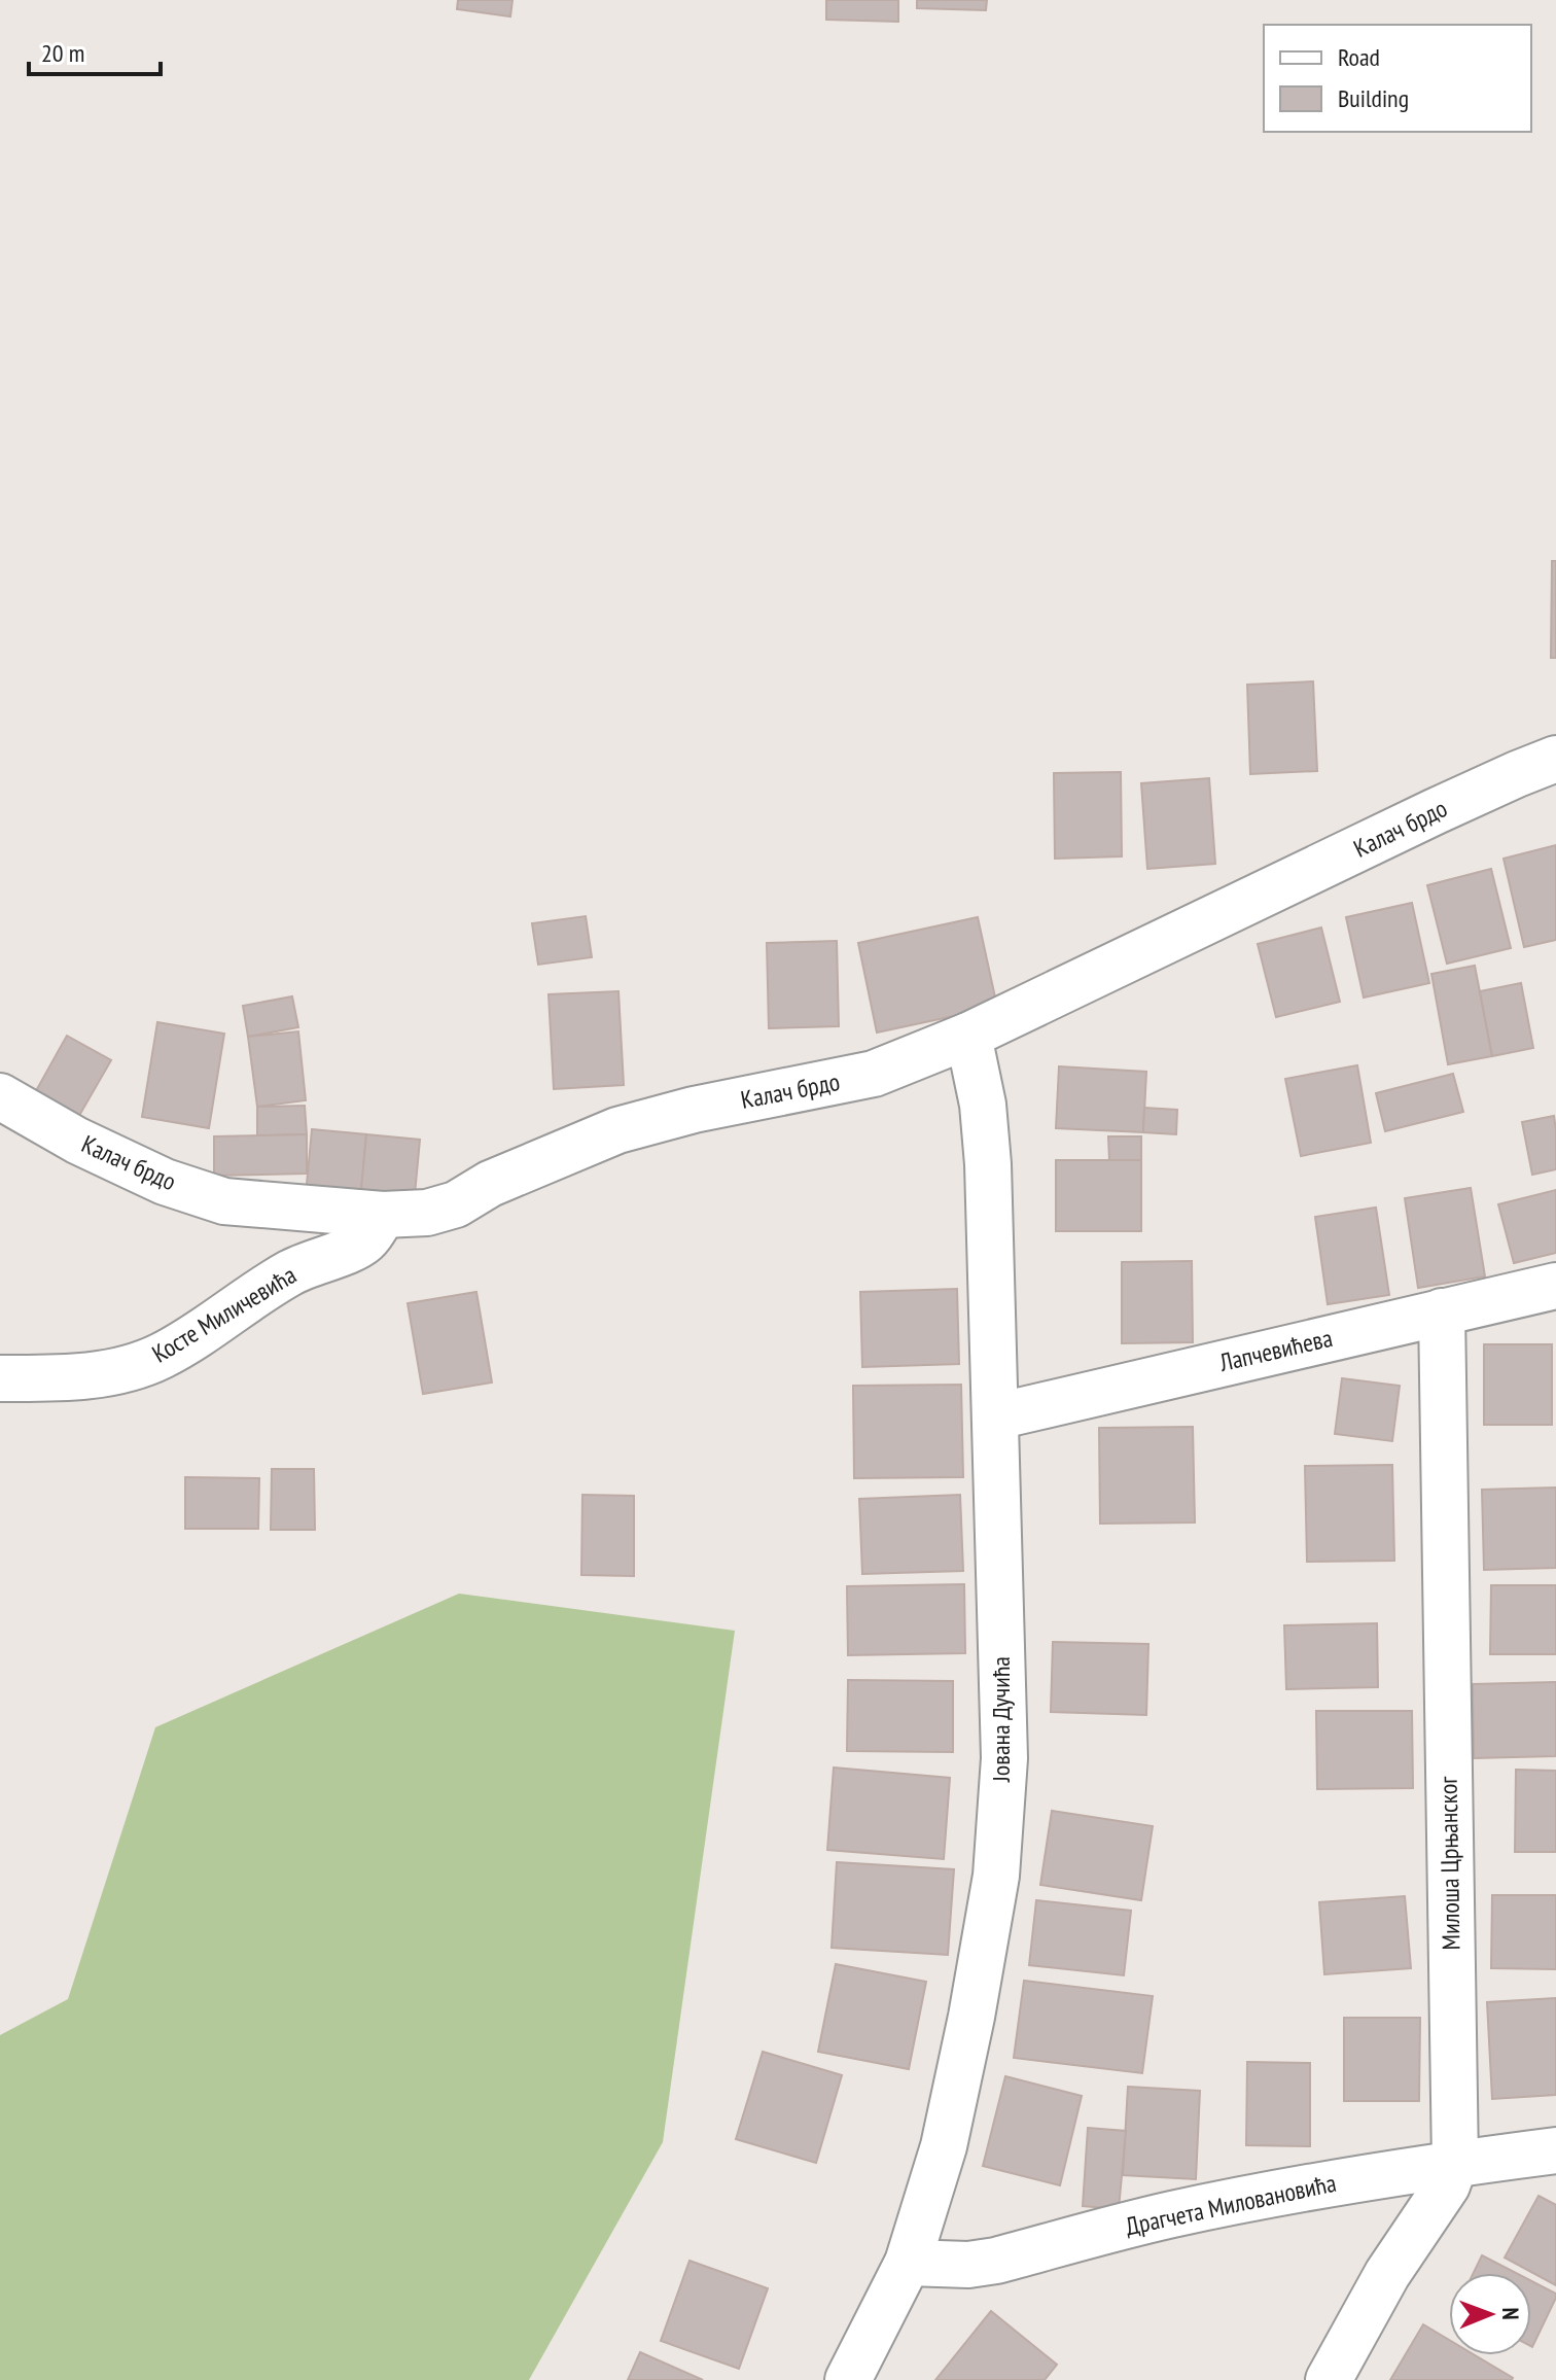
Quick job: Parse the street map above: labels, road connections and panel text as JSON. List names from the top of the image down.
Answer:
{
  "streets": {
    "street": [
      "Калач брдо",
      "Косте Миличевића",
      "Лапчевићева",
      "Јована Дучића",
      "Милоша Црњанског",
      "Драгчета Миловановића"
    ]
  },
  "crossings": [
    ["Калач брдо", "Косте Миличевића"],
    ["Калач брдо", "Јована Дучића"],
    ["Лапчевићева", "Јована Дучића"],
    ["Лапчевићева", "Милоша Црњанског"],
    ["Јована Дучића", "Драгчета Миловановића"],
    ["Милоша Црњанског", "Драгчета Миловановића"]
  ],
  "legend": ["Road", "Building"],
  "scale_bar": "20 m",
  "north": "right"
}
